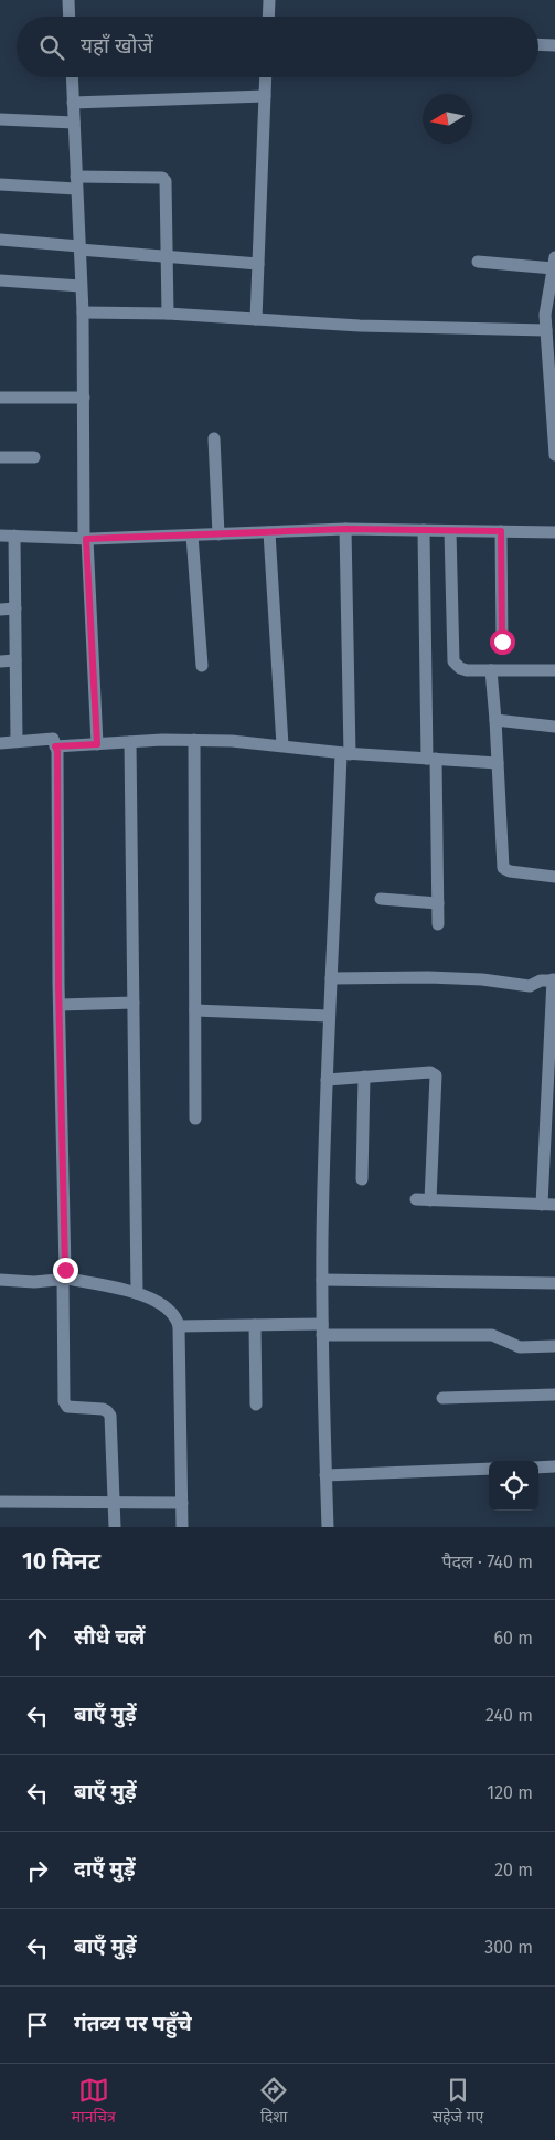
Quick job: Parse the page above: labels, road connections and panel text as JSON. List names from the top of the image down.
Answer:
{
  "north": "left",
  "page": {
    "search": "यहाँ खोजें",
    "heading": ["10 मिनट", "पैदल · 740 m"],
    "list": [
      ["सीधे चलें", "60 m"],
      ["बाएँ मुड़ें", "240 m"],
      ["बाएँ मुड़ें", "120 m"],
      ["दाएँ मुड़ें", "20 m"],
      ["बाएँ मुड़ें", "300 m"],
      "गंतव्य पर पहुँचे"
    ],
    "nav": ["मानचित्र", "दिशा", "सहेजे गए"]
  }
}
